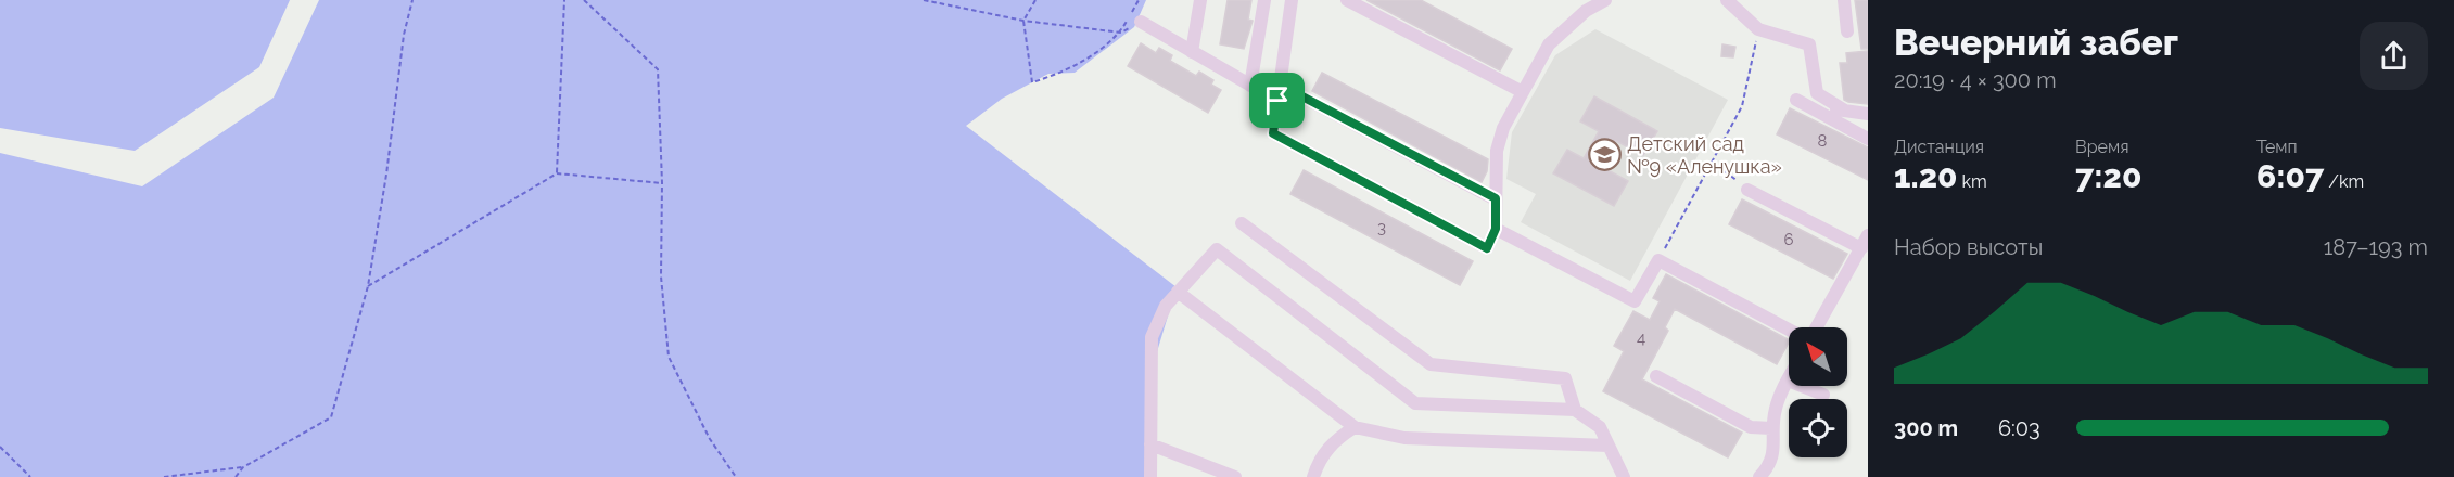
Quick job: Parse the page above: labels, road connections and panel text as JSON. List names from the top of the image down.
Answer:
{
  "places": {
    "school or university": ["Детский сад №9 «Аленушка»"]
  },
  "house_numbers": [
    "8",
    "3",
    "6",
    "4"
  ],
  "north": "top left",
  "page": {
    "heading": ["Вечерний забег", "20:19 · 4 × 300 m"],
    "stats": [
      ["Дистанция", "1.20 km"],
      ["Время", "7:20"],
      ["Темп", "6:07 /km"]
    ],
    "chart": ["Набор высоты", "187–193 m"],
    "list": [
      {
        "name": "300 m",
        "note": "6:03"
      }
    ]
  }
}
